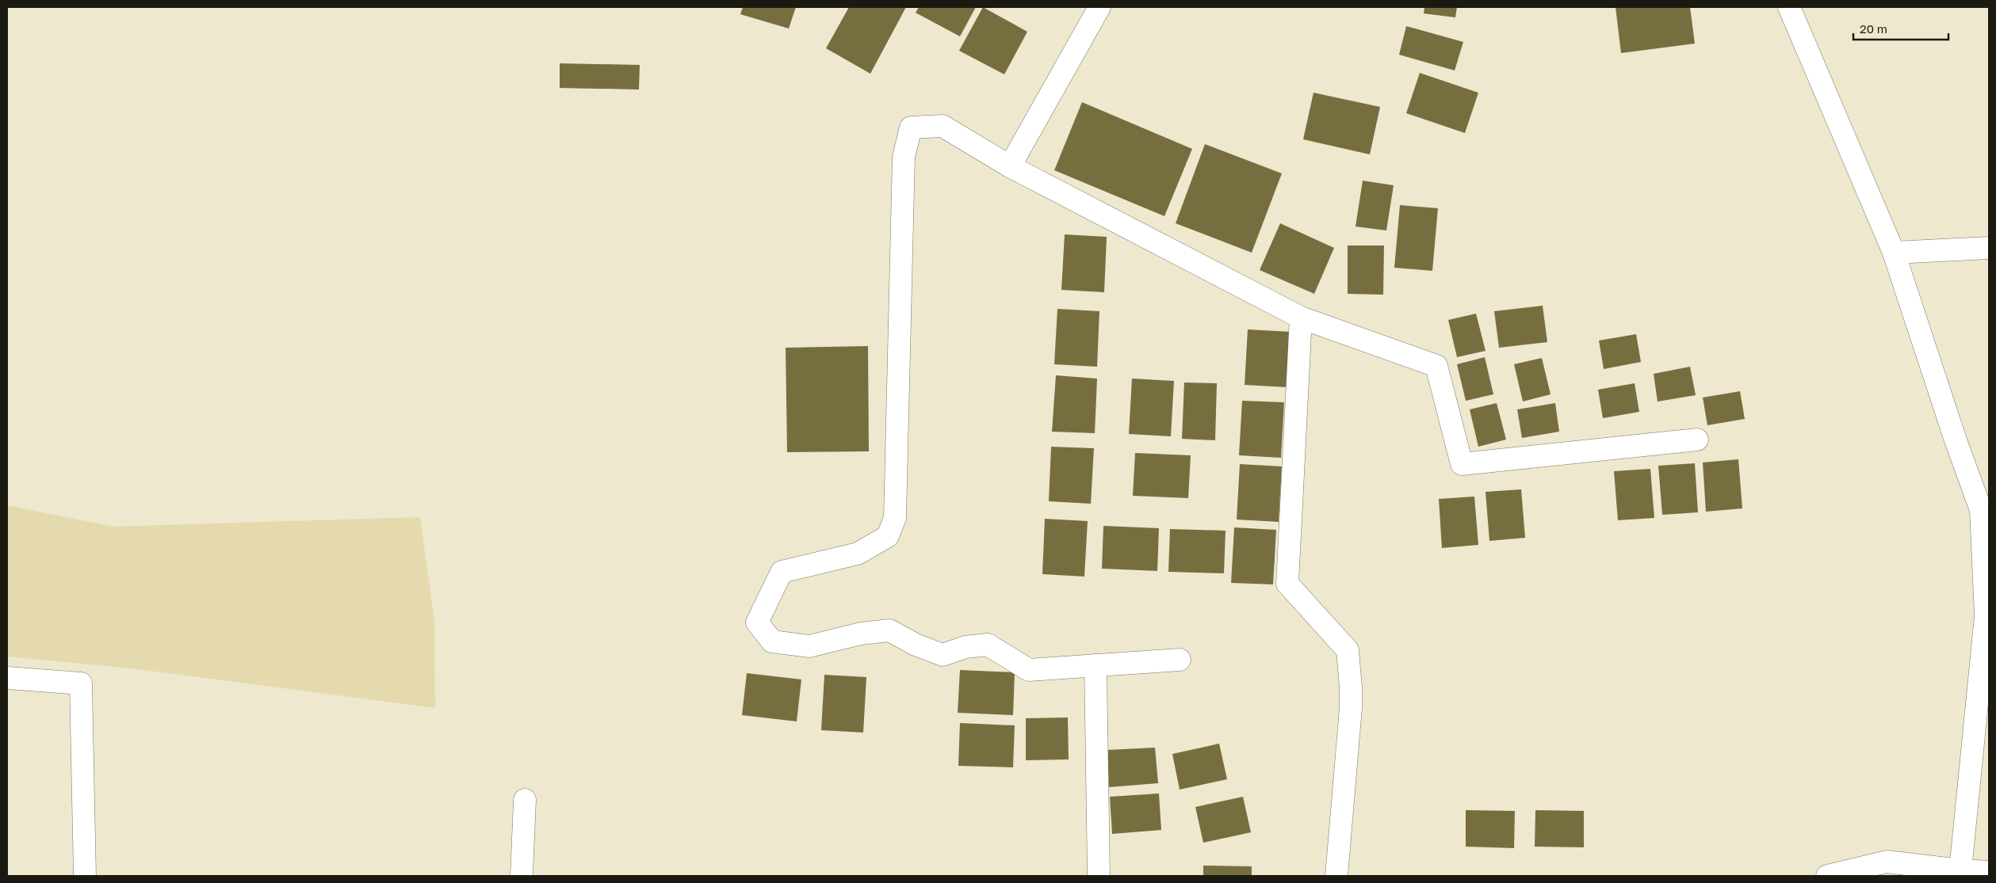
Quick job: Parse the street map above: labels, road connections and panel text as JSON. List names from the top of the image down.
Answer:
{
  "scale_bar": "20 m"
}
